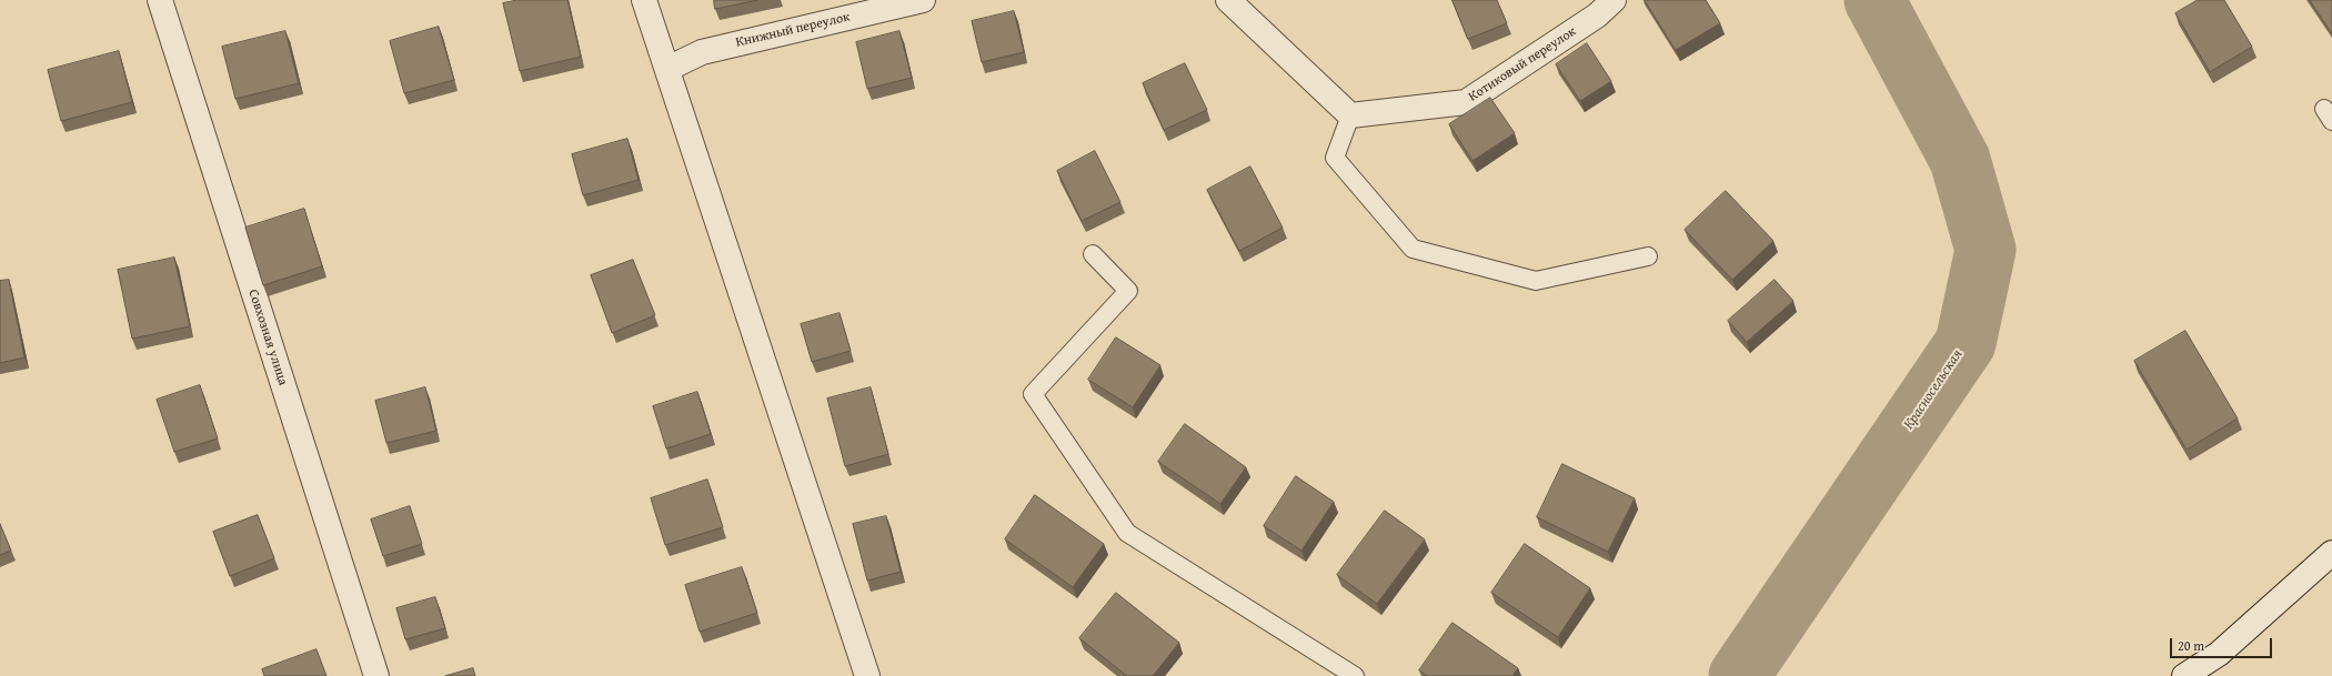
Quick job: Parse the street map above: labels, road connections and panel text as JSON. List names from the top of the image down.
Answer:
{
  "streets": {
    "street": ["Книжный переулок", "Котиковый переулок", "Совхозная улица"]
  },
  "water": ["Красносельская"],
  "scale_bar": "20 m"
}
